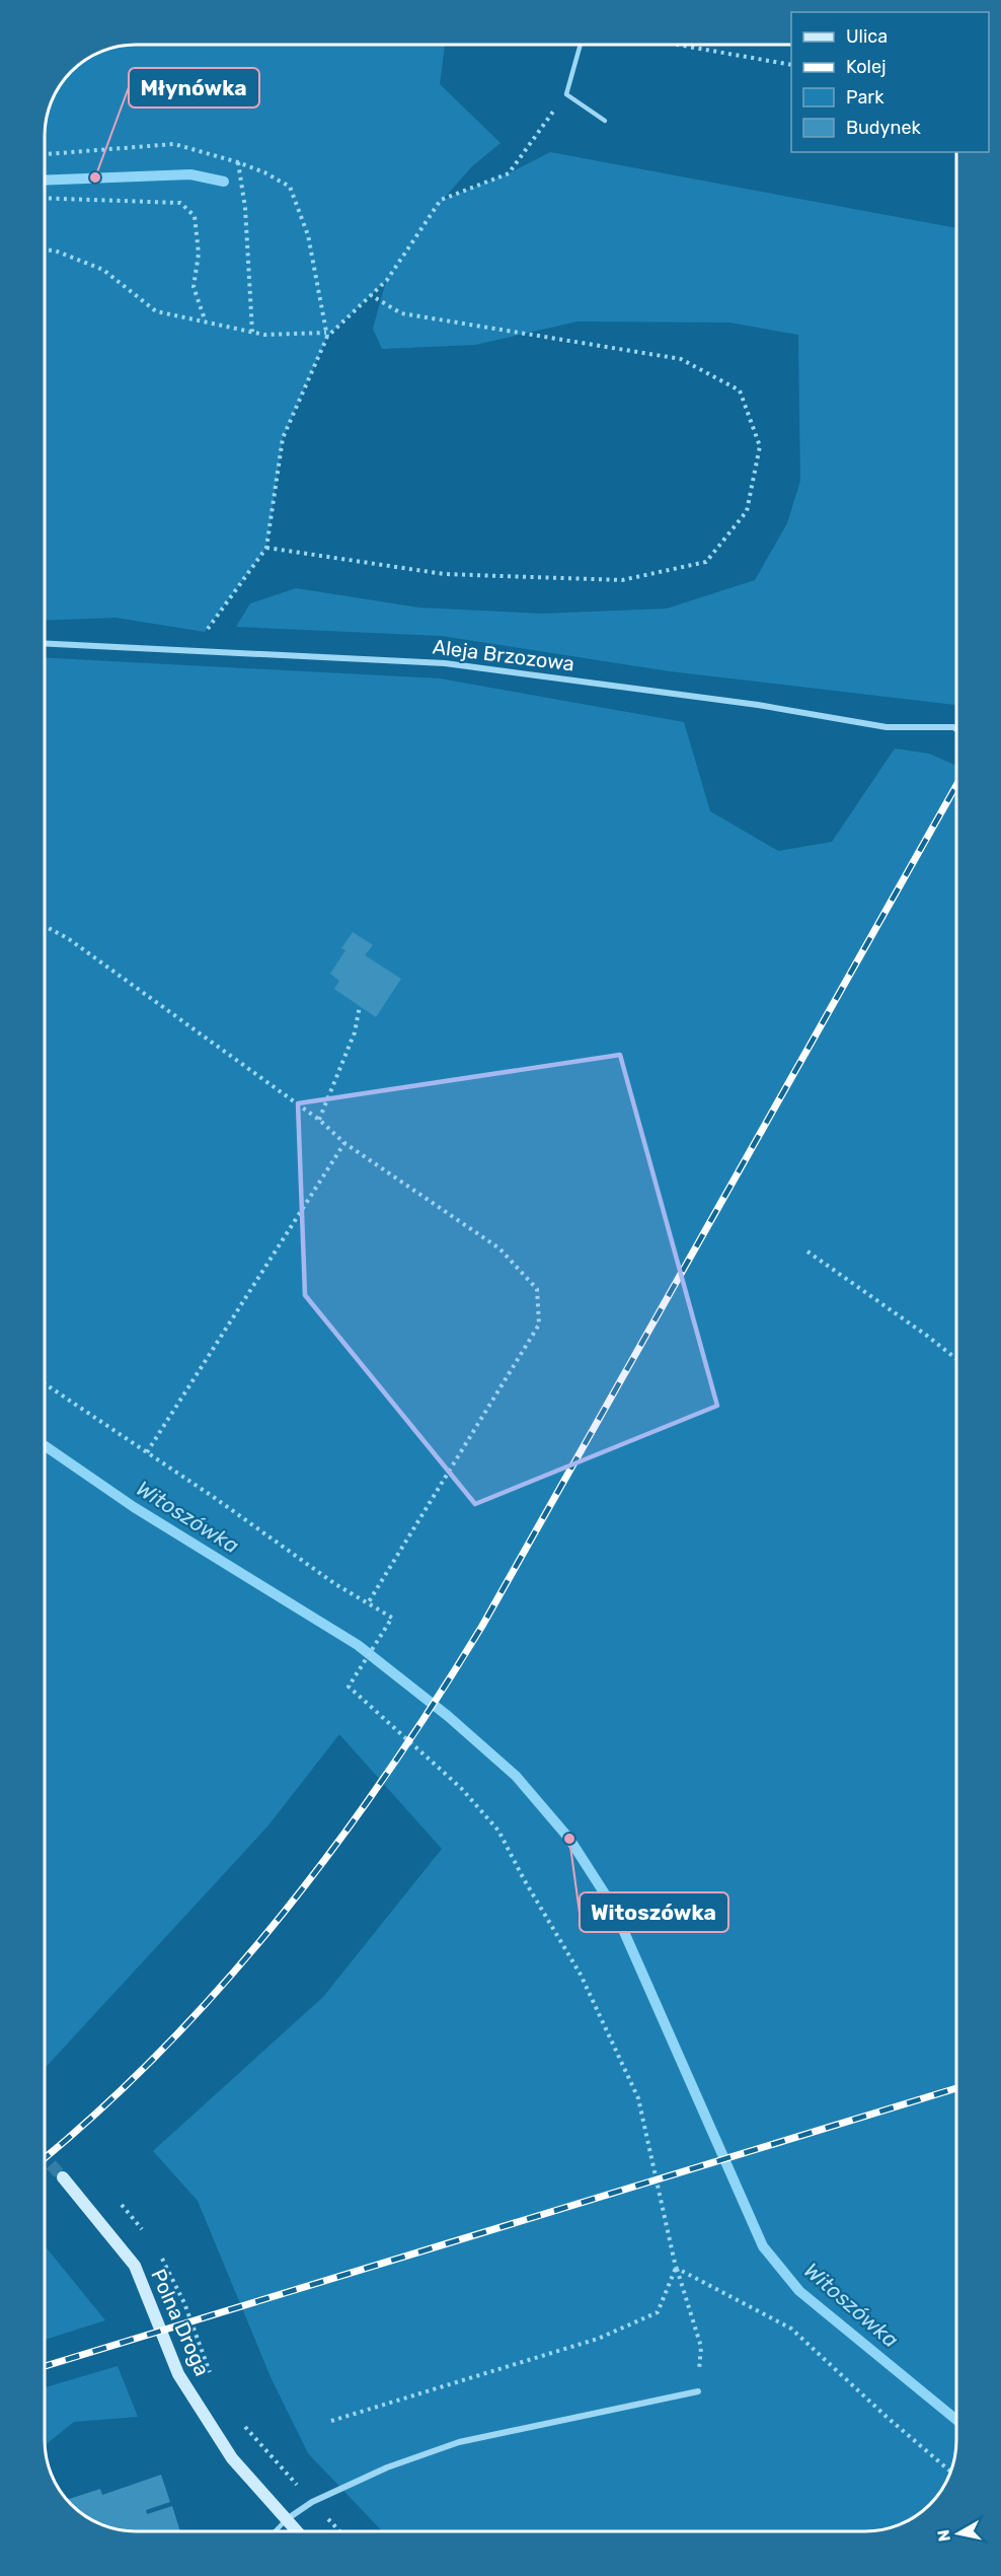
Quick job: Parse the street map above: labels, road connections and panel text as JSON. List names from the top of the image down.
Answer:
{
  "streets": {
    "street": ["Aleja Brzozowa", "Polna Droga"]
  },
  "water": ["Witoszówka"],
  "places": ["Młynówka", "Witoszówka"],
  "legend": [
    "Ulica",
    "Kolej",
    "Park",
    "Budynek"
  ],
  "north": "left"
}
